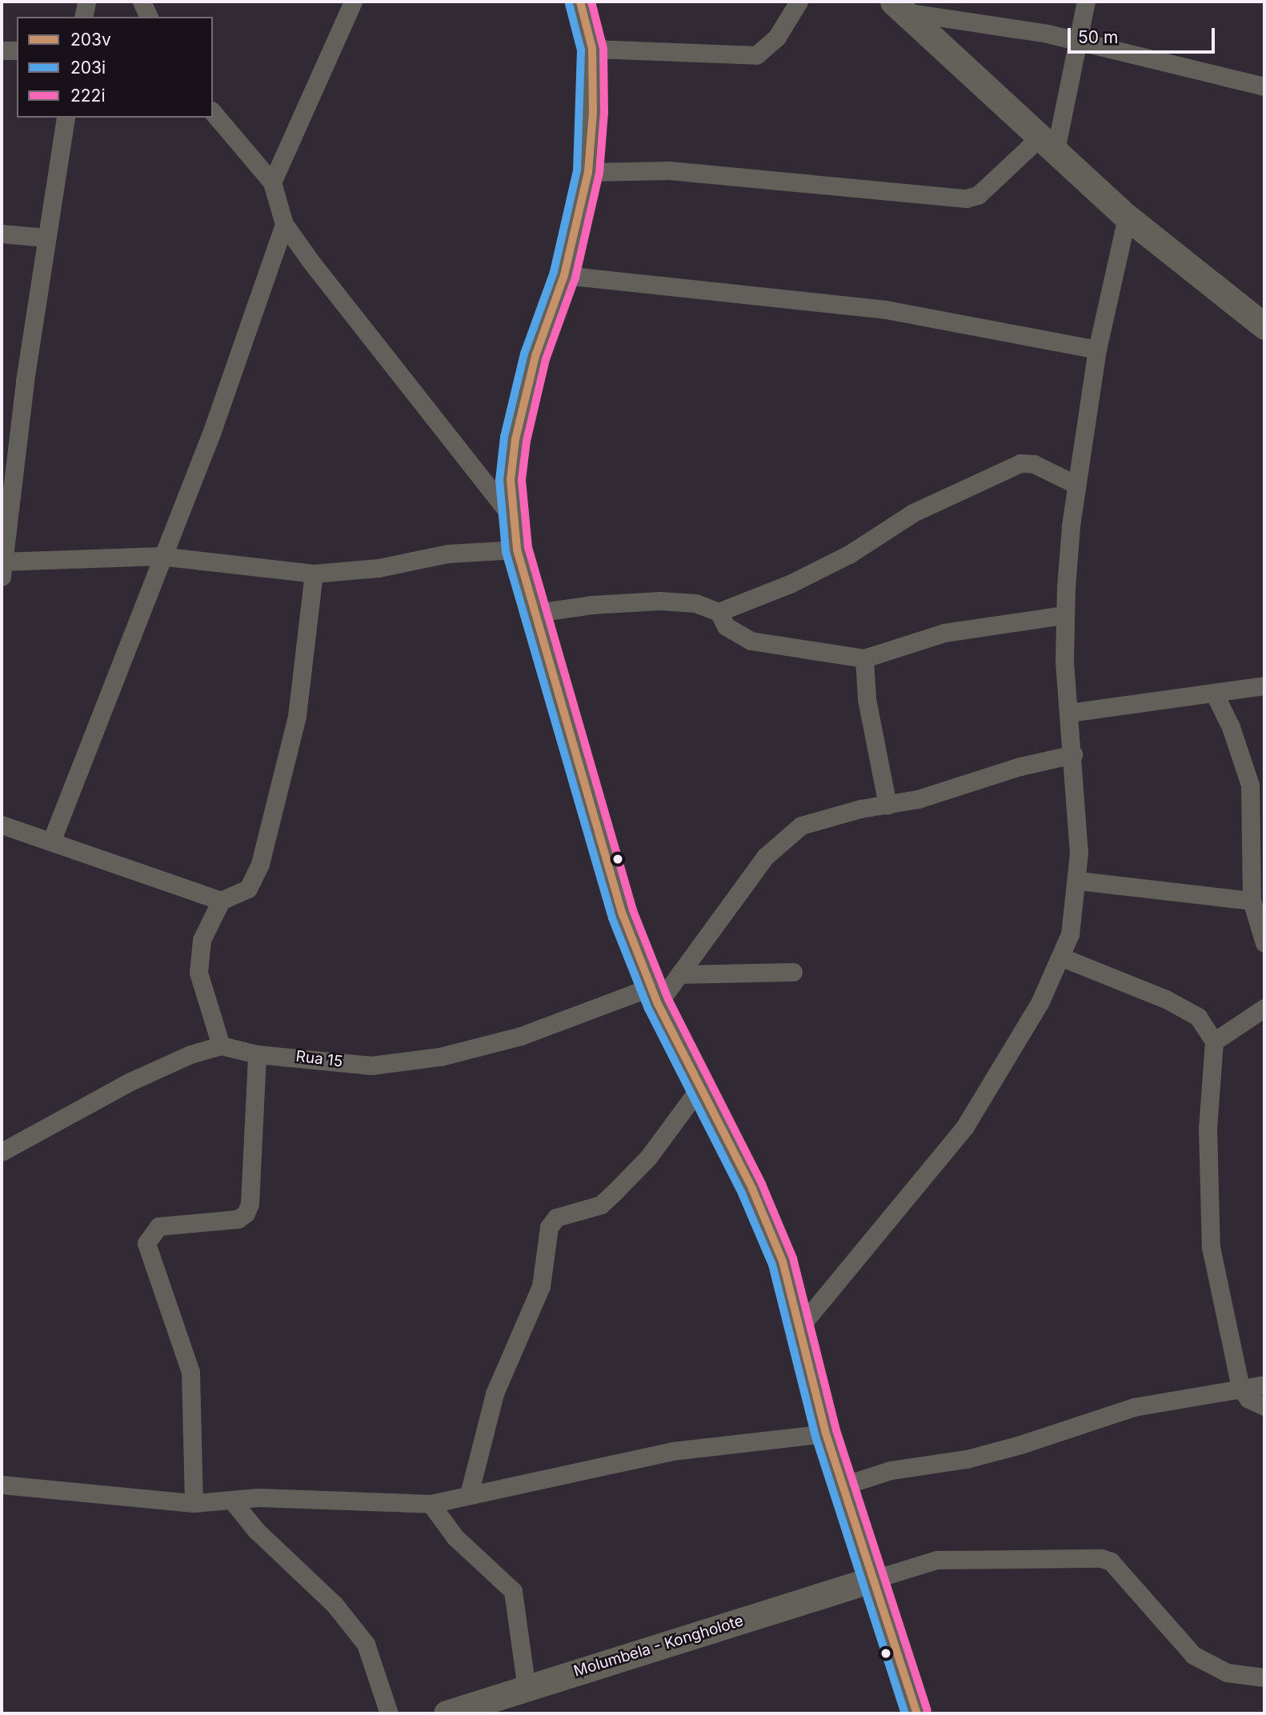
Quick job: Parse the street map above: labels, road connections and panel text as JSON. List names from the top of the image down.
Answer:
{
  "streets": {
    "street": ["Rua 15", "Molumbela - Kongholote"]
  },
  "lines": ["transit line 203v", "transit line 222i", "transit line 203i"],
  "legend": ["203v", "203i", "222i"],
  "scale_bar": "50 m"
}
